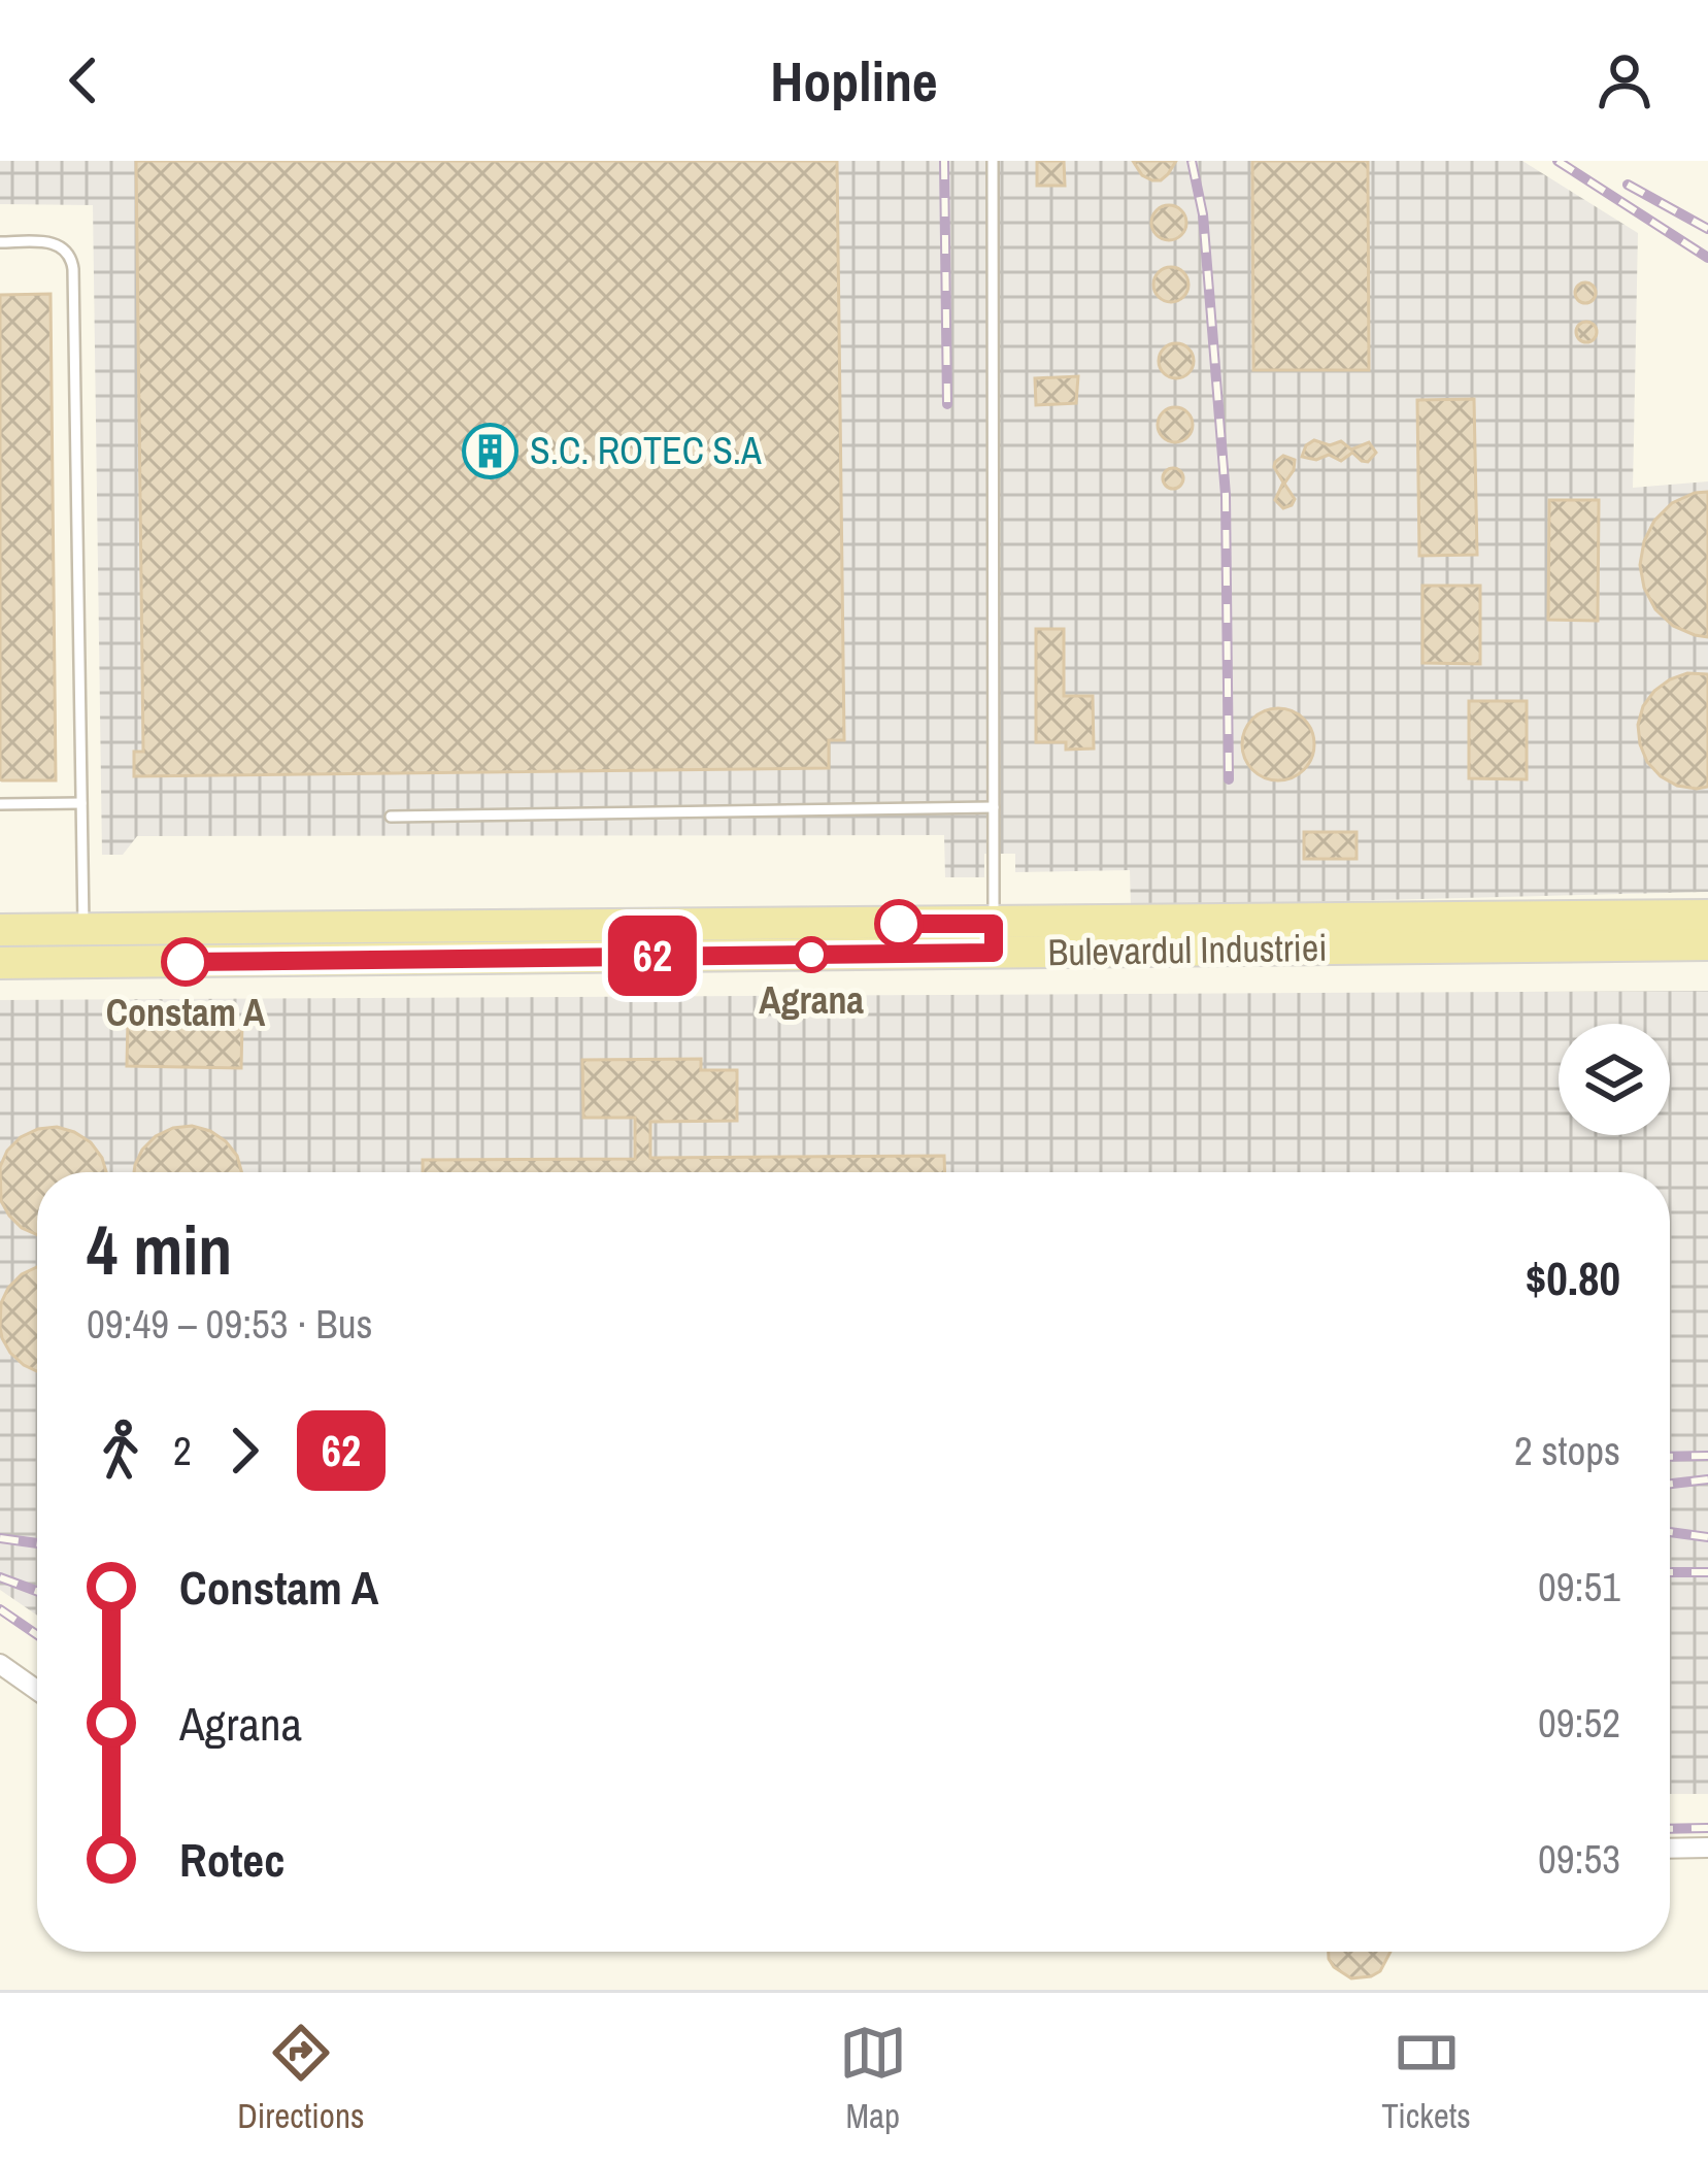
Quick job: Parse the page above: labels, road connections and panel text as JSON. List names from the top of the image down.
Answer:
{
  "streets": {
    "main road": ["Bulevardul Industriei"]
  },
  "places": {
    "building": ["S.C. ROTEC S.A"],
    "other": ["Agrana", "Constam A"]
  },
  "lines": ["bus line 62"],
  "page": {
    "header": "Hopline",
    "on_map": "62",
    "heading": ["4 min", "09:49 – 09:53 · Bus", "$0.80"],
    "legs": ["2", "62", "2 stops"],
    "list": [
      {
        "name": "Constam A",
        "value": "09:51"
      },
      {
        "name": "Agrana",
        "value": "09:52"
      },
      {
        "name": "Rotec",
        "value": "09:53"
      }
    ],
    "tabs": ["Directions", "Map", "Tickets"]
  }
}
